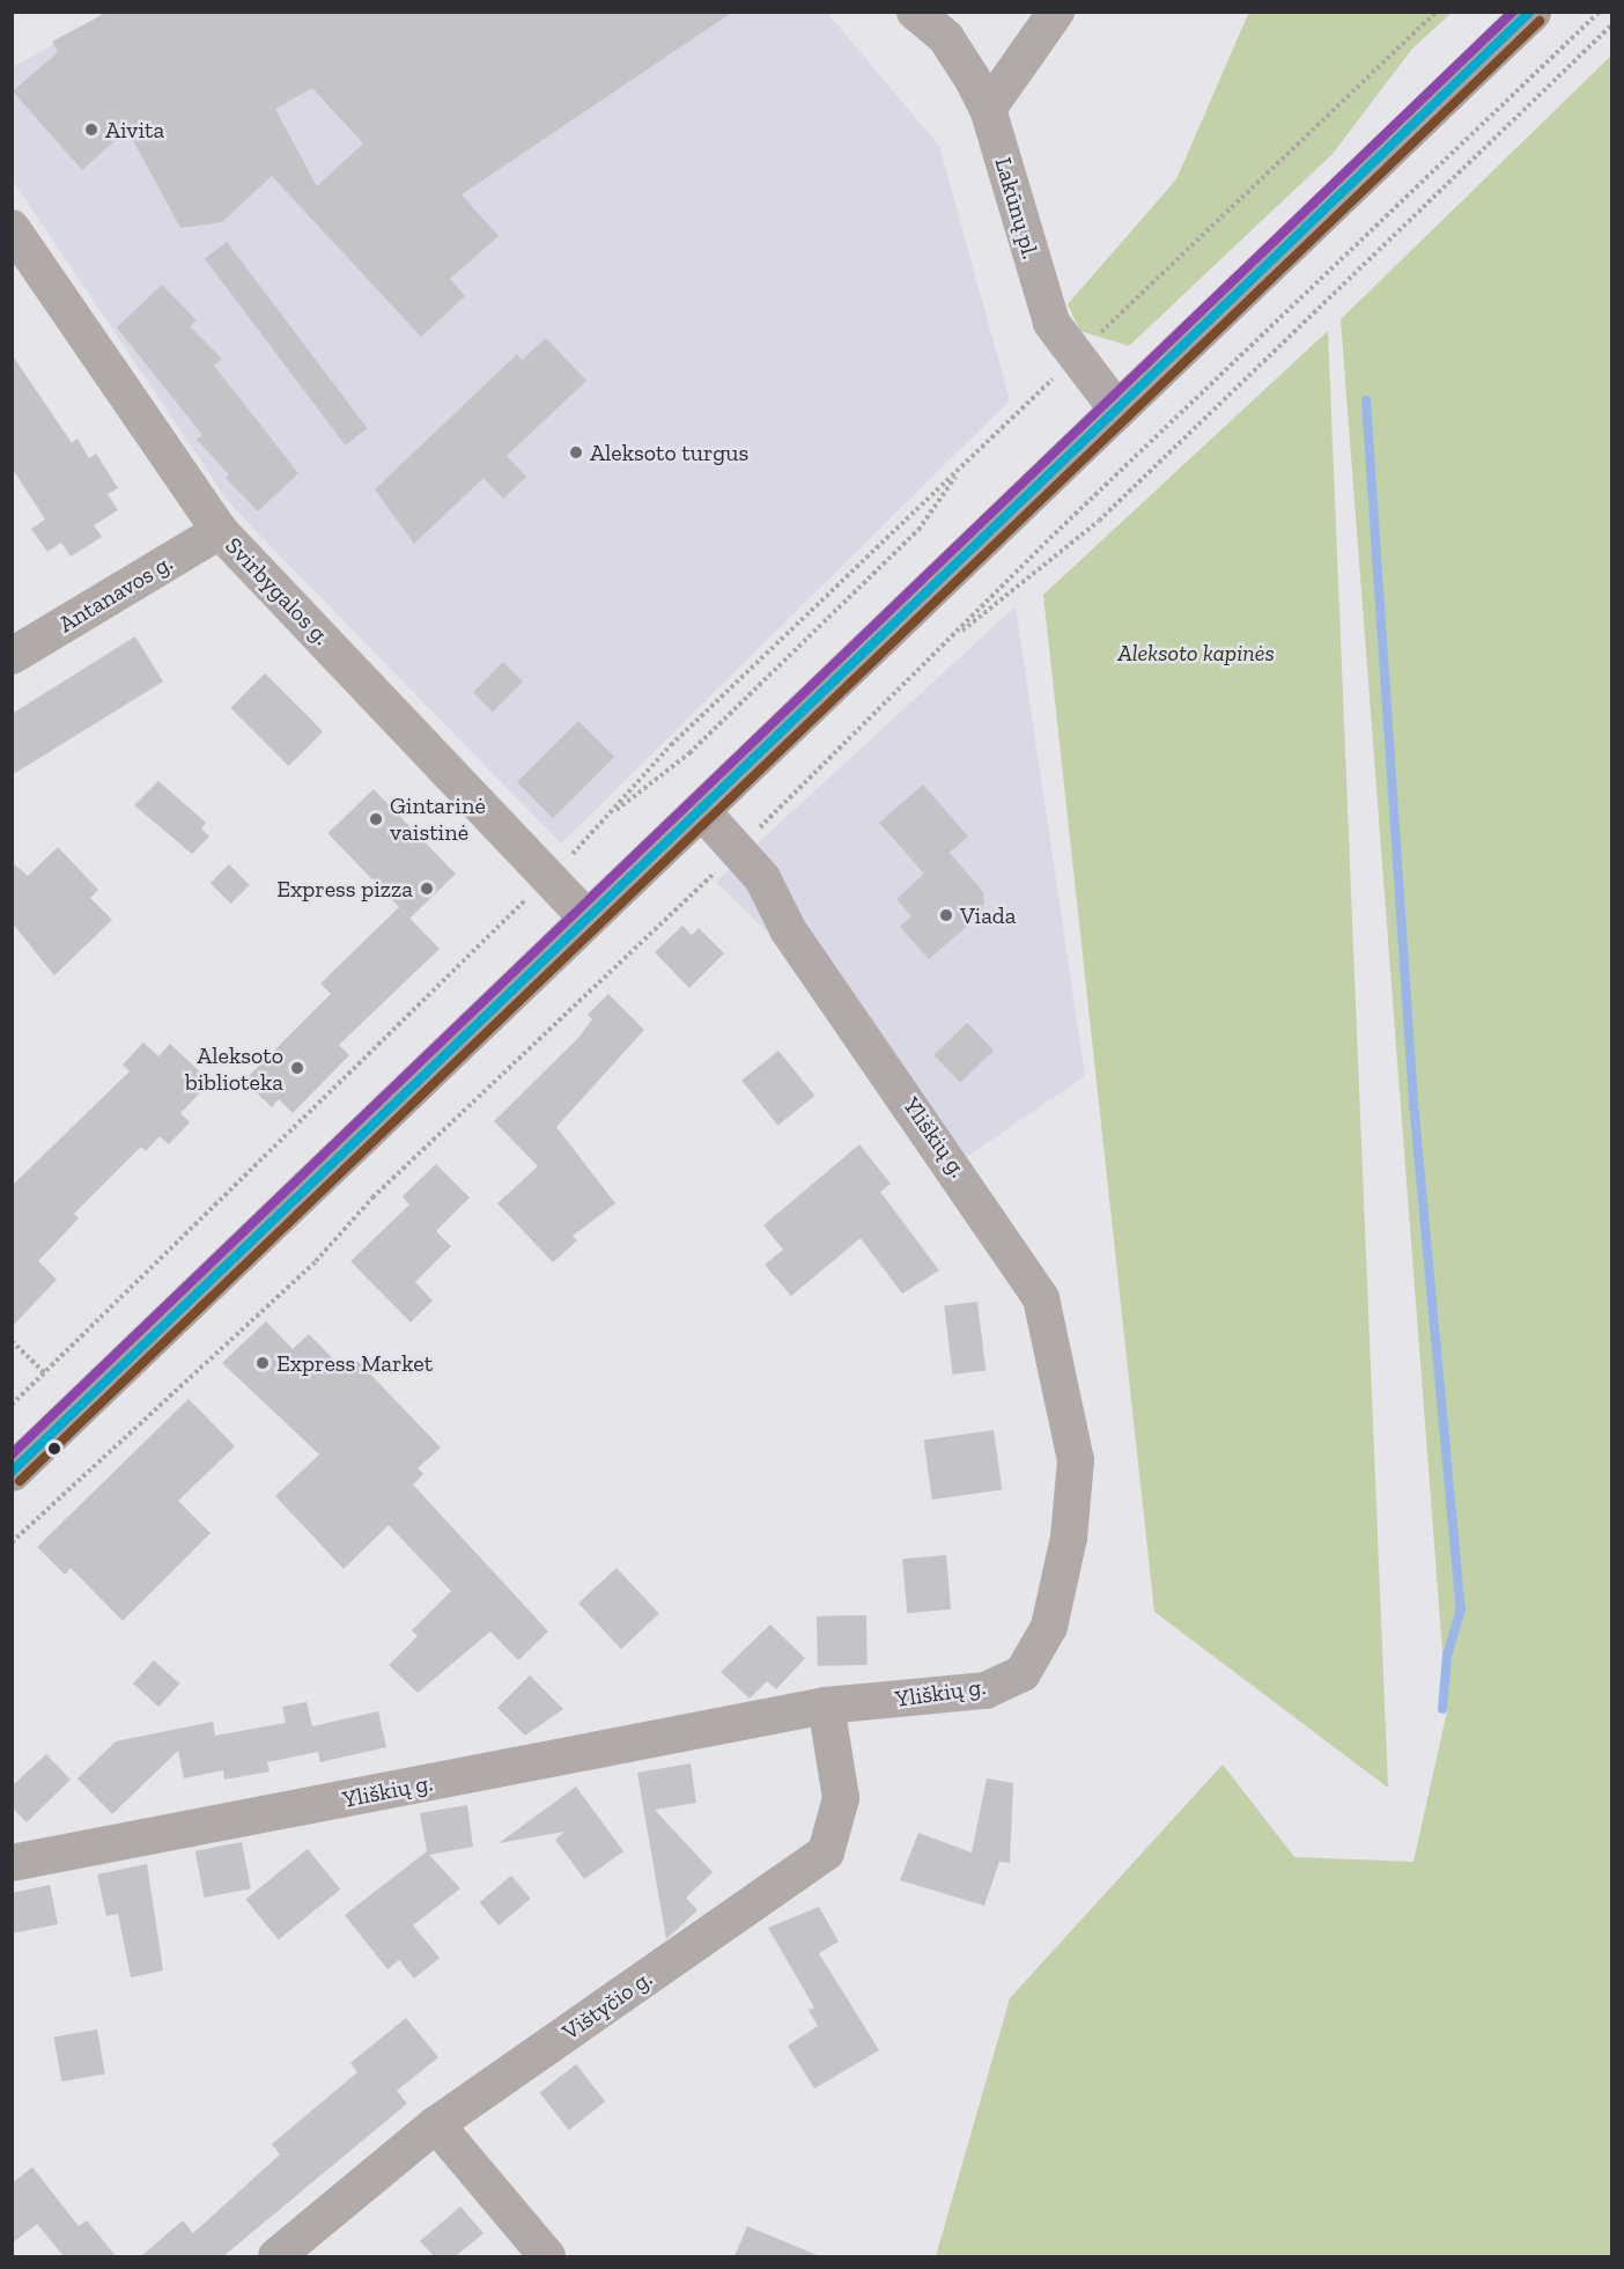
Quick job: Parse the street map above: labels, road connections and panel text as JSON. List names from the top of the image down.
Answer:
{
  "streets": {
    "street": [
      "Lakūnų pl.",
      "Svirbygalos g.",
      "Antanavos g.",
      "Yliškių g.",
      "Vištyčio g."
    ]
  },
  "crossings": [
    ["Svirbygalos g.", "Antanavos g."],
    ["Yliškių g.", "Vištyčio g."]
  ],
  "parks": ["Aleksoto kapinės"],
  "places": [
    "Aivita",
    "Aleksoto turgus",
    "Gintarinė vaistinė",
    "Express pizza",
    "Viada",
    "Aleksoto biblioteka",
    "Express Market"
  ]
}
